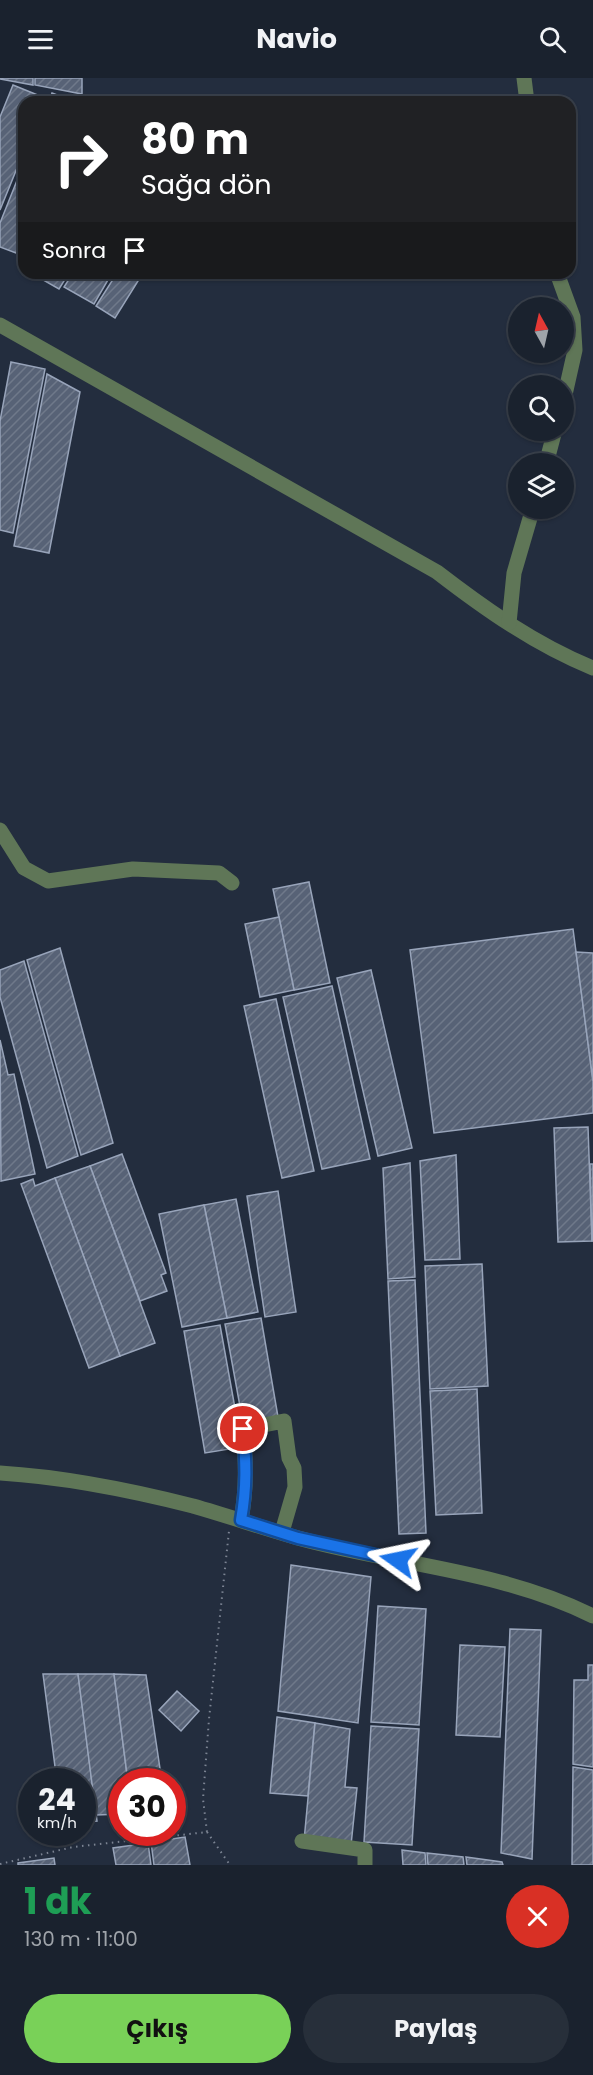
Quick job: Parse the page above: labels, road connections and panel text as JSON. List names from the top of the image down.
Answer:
{
  "north": "top",
  "page": {
    "header": "Navio",
    "turn": ["80 m", "Sağa dön"],
    "then": "Sonra",
    "speed": "24 km/h",
    "limit": "30",
    "heading": ["1 dk", "130 m · 11:00"],
    "buttons": ["Çıkış", "Paylaş"]
  }
}
